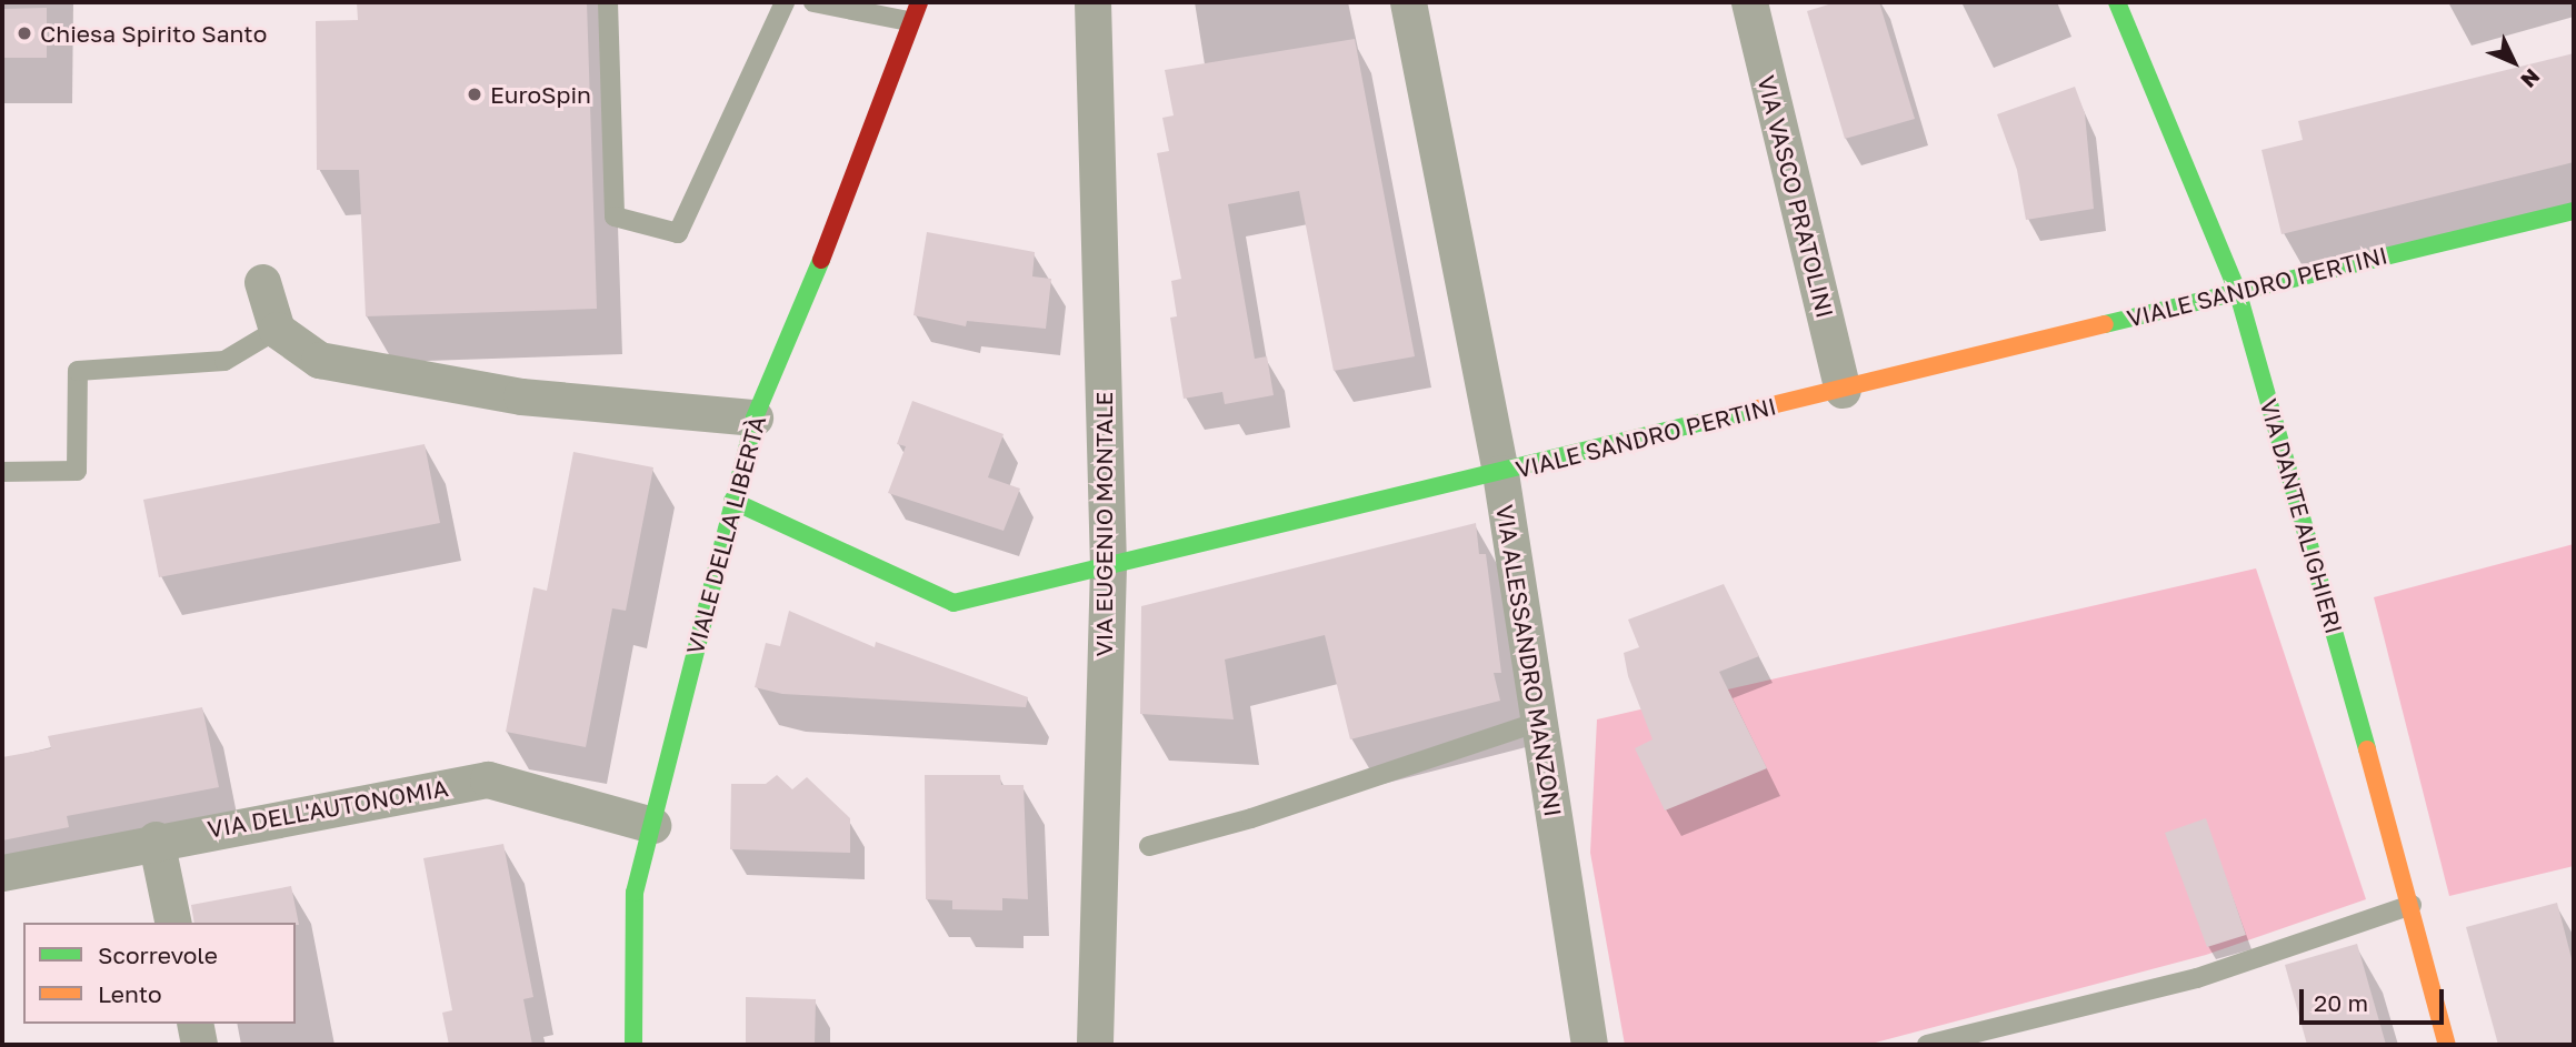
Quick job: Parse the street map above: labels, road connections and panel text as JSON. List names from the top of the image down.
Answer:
{
  "streets": {
    "street": [
      "VIA VASCO PRATOLINI",
      "VIALE SANDRO PERTINI",
      "VIA DANTE ALIGHIERI",
      "VIA EUGENIO MONTALE",
      "VIALE DELLA LIBERTÀ",
      "VIA ALESSANDRO MANZONI",
      "VIA DELL'AUTONOMIA"
    ]
  },
  "crossings": [
    ["VIA VASCO PRATOLINI", "VIALE SANDRO PERTINI"],
    ["VIALE SANDRO PERTINI", "VIA DANTE ALIGHIERI"],
    ["VIALE SANDRO PERTINI", "VIA EUGENIO MONTALE"],
    ["VIALE SANDRO PERTINI", "VIALE DELLA LIBERTÀ"],
    ["VIALE SANDRO PERTINI", "VIA ALESSANDRO MANZONI"],
    ["VIALE DELLA LIBERTÀ", "VIA DELL'AUTONOMIA"]
  ],
  "places": ["Chiesa Spirito Santo", "EuroSpin"],
  "legend": ["Scorrevole", "Lento"],
  "scale_bar": "20 m",
  "north": "bottom right"
}
